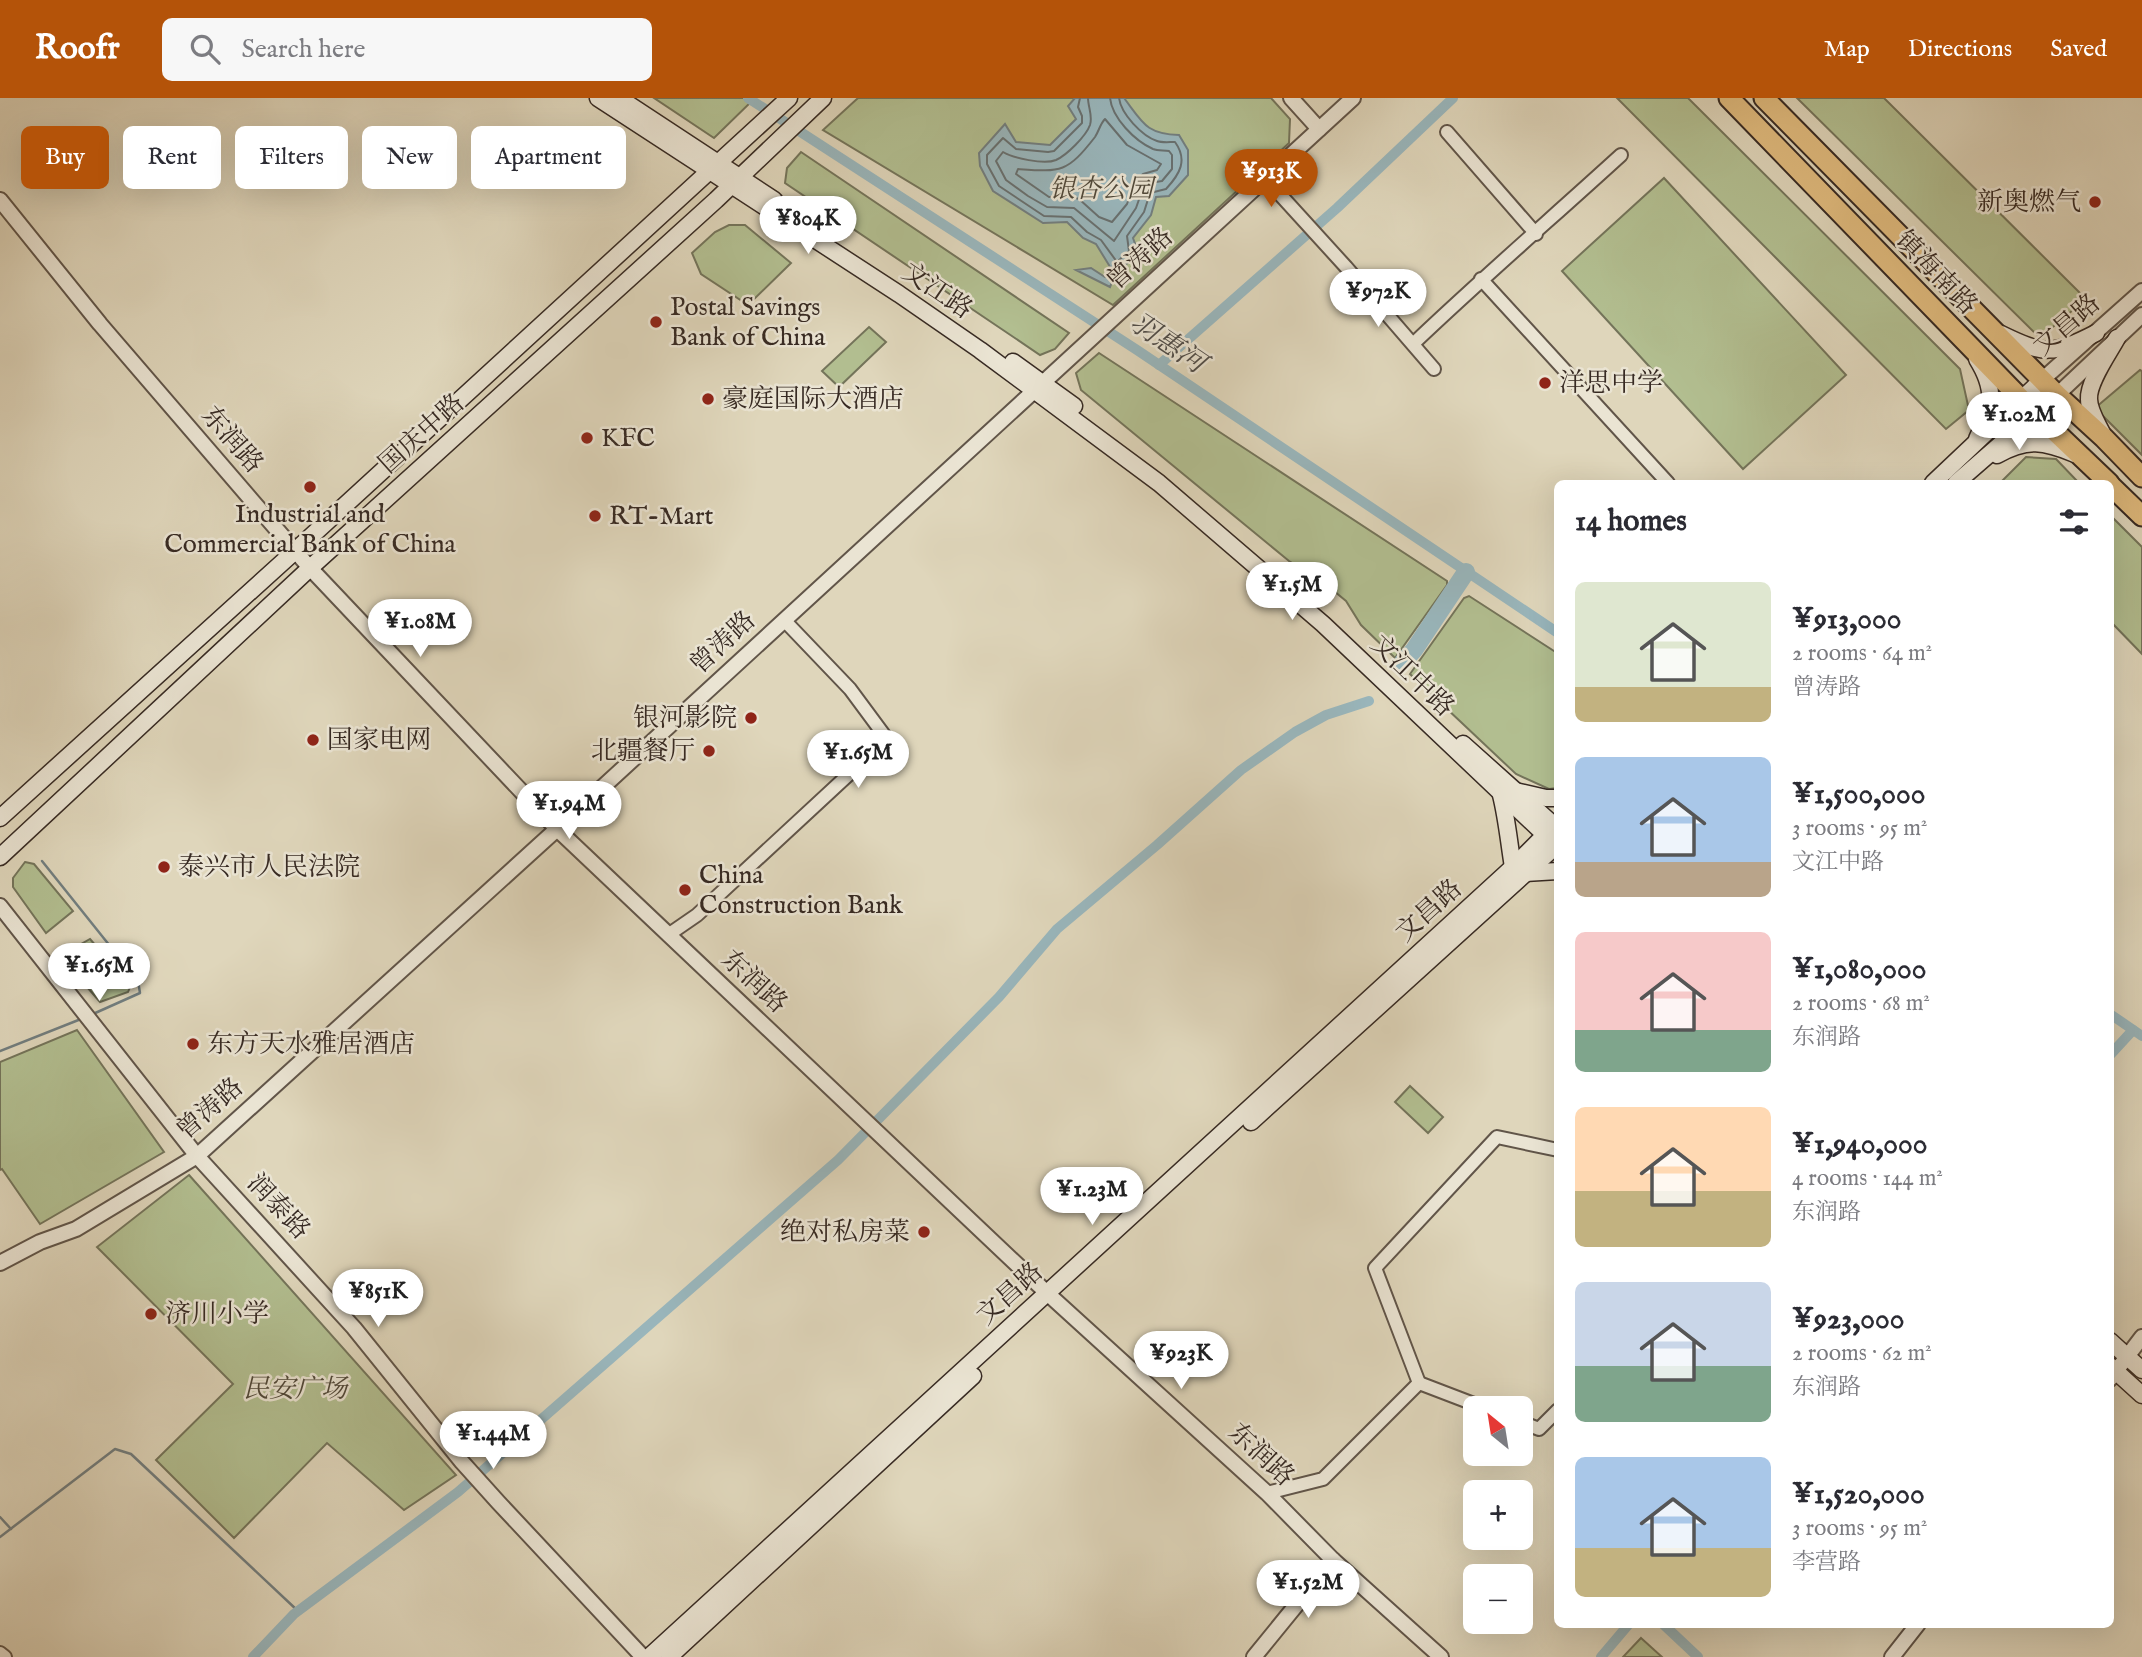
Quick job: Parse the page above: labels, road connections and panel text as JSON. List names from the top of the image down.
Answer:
{
  "streets": {
    "highway": ["镇海南路"],
    "main road": [
      "文江路",
      "文昌路",
      "国庆中路",
      "文江中路"
    ],
    "street": ["曾涛路", "东润路", "润泰路"]
  },
  "crossings": [
    ["曾涛路", "文江路"],
    ["曾涛路", "东润路"],
    ["曾涛路", "文江中路"],
    ["曾涛路", "润泰路"],
    ["镇海南路", "文昌路"],
    ["文江路", "国庆中路"],
    ["文江路", "文江中路"],
    ["文昌路", "东润路"],
    ["国庆中路", "东润路"]
  ],
  "water": ["羽惠河"],
  "parks": ["银杏公园", "民安广场"],
  "places": [
    "新奥燃气",
    "Postal Savings Bank of China",
    "洋思中学",
    "豪庭国际大酒店",
    "KFC",
    "Industrial and Commercial Bank of China",
    "RT-Mart",
    "银河影院",
    "国家电网",
    "北疆餐厅",
    "泰兴市人民法院",
    "China Construction Bank",
    "东方天水雅居酒店",
    "绝对私房菜",
    "济川小学"
  ],
  "north": "top left",
  "page": {
    "header": "Roofr",
    "search": "Search here",
    "nav": ["Map", "Directions", "Saved"],
    "chip": [
      "Buy",
      "Rent",
      "Filters",
      "New",
      "Apartment"
    ],
    "price": [
      "¥913K",
      "¥804K",
      "¥972K",
      "¥1.02M",
      "¥1.5M",
      "¥1.08M",
      "¥1.65M",
      "¥1.94M",
      "¥1.65M",
      "¥1.23M",
      "¥851K",
      "¥923K",
      "¥1.44M",
      "¥1.52M"
    ],
    "heading": "14 homes",
    "list": [
      {
        "name": "¥913,000",
        "note": "2 rooms · 64 m² · 曾涛路"
      },
      {
        "name": "¥1,500,000",
        "note": "3 rooms · 95 m² · 文江中路"
      },
      {
        "name": "¥1,080,000",
        "note": "2 rooms · 68 m² · 东润路"
      },
      {
        "name": "¥1,940,000",
        "note": "4 rooms · 144 m² · 东润路"
      },
      {
        "name": "¥923,000",
        "note": "2 rooms · 62 m² · 东润路"
      },
      {
        "name": "¥1,520,000",
        "note": "3 rooms · 95 m² · 李营路"
      }
    ],
    "map_buttons": ["+", "−"]
  }
}
